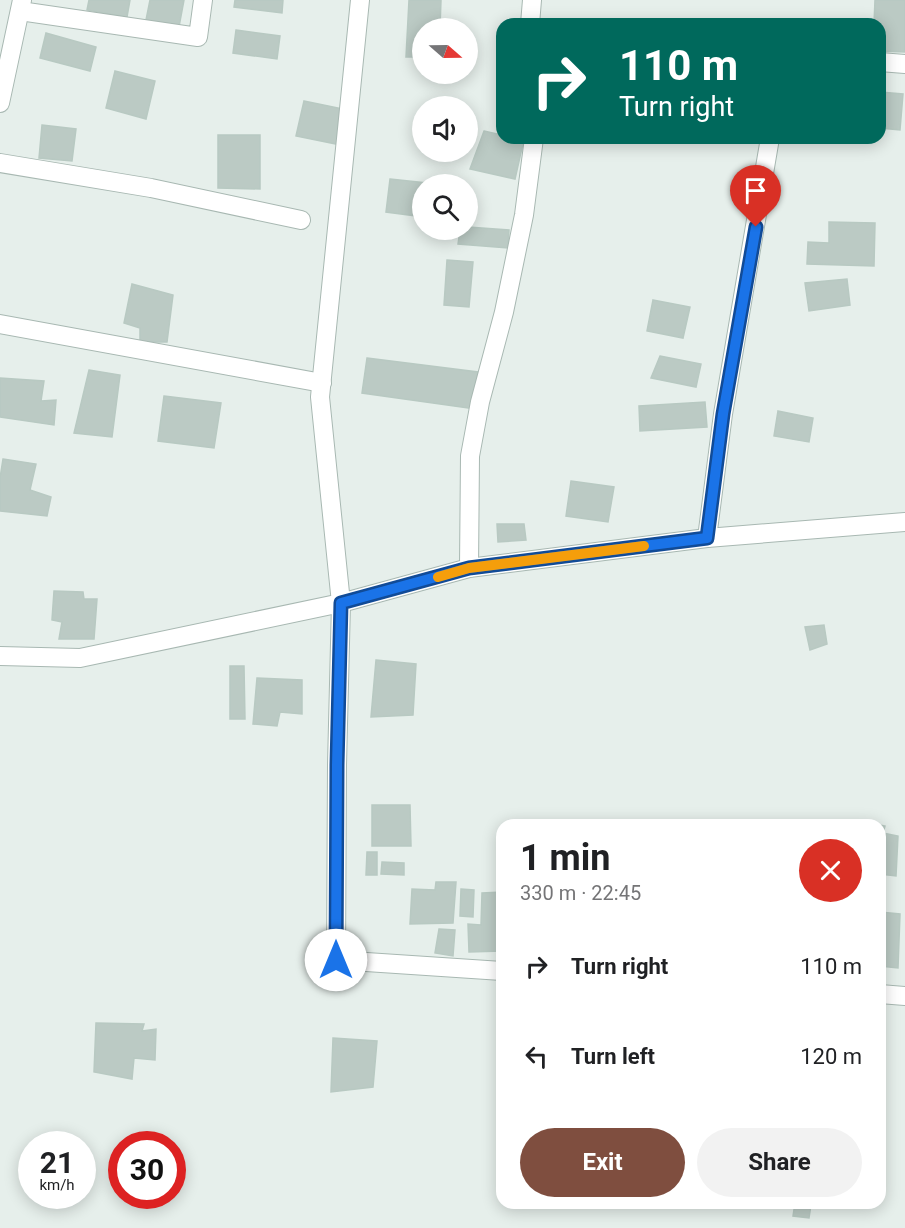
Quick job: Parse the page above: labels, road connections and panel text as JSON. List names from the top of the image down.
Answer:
{
  "north": "right",
  "page": {
    "turn": ["110 m", "Turn right"],
    "heading": ["1 min", "330 m · 22:45"],
    "list": [
      {
        "name": "Turn right",
        "value": "110 m"
      },
      {
        "name": "Turn left",
        "value": "120 m"
      }
    ],
    "buttons": ["Exit", "Share"],
    "speed": "21 km/h",
    "limit": "30"
  }
}
